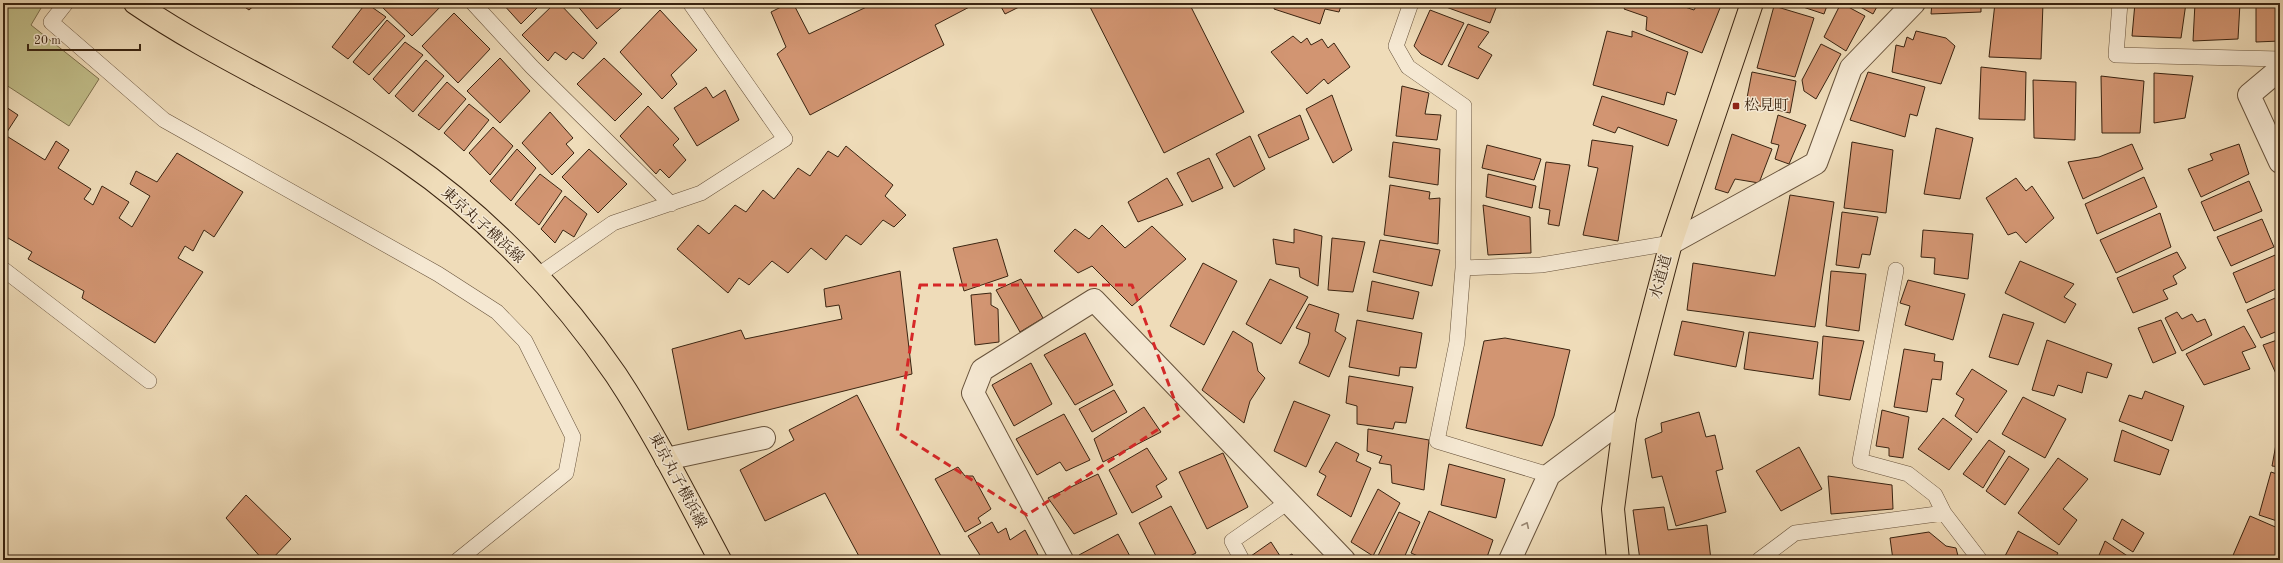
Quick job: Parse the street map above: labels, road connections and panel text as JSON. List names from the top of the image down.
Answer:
{
  "streets": {
    "main road": ["東京丸子横浜線", "水道道"]
  },
  "places": {
    "transit": ["松見町"]
  },
  "scale_bar": "20 m"
}
